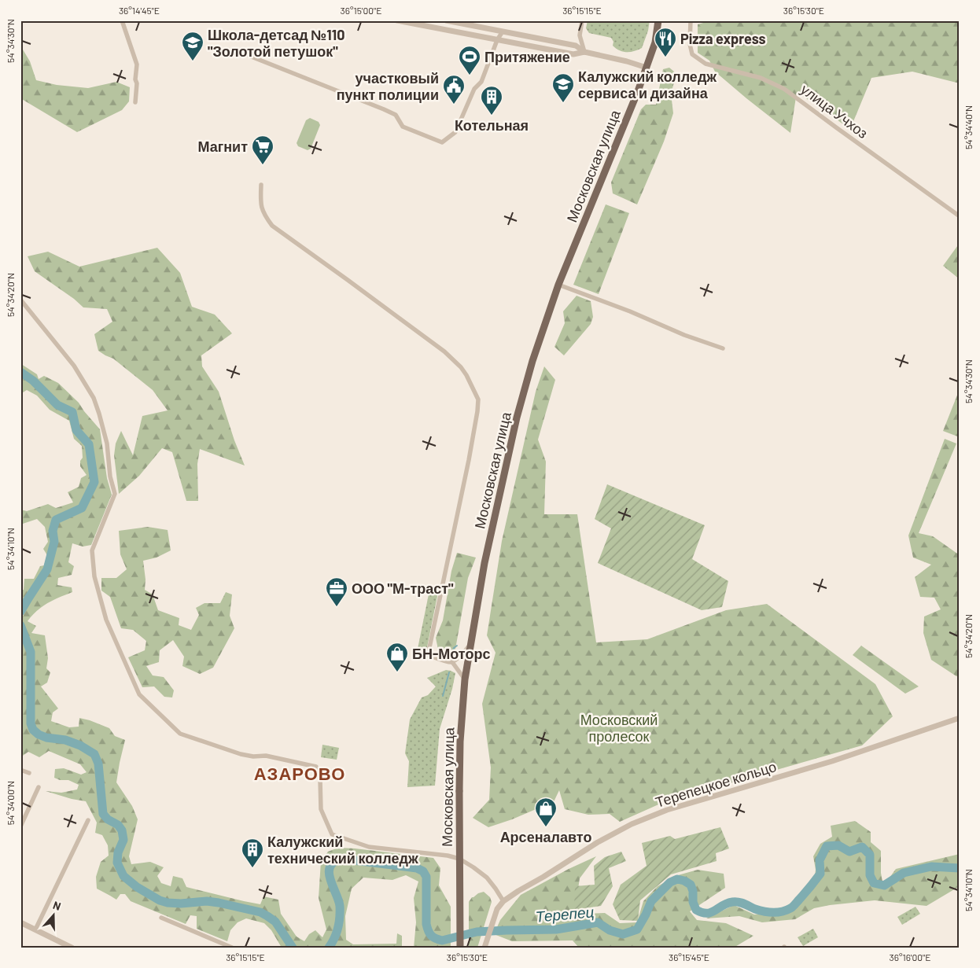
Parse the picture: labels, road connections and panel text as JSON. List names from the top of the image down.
{
  "streets": {
    "main road": ["Московская улица"],
    "street": ["улица Учхоз", "Терепецкое кольцо"]
  },
  "districts": ["АЗАРОВО"],
  "water": ["Терепец"],
  "parks": ["Московский пролесок"],
  "places": {
    "restaurant": ["Pizza express"],
    "school or university": ["Школа-детсад №110 \"Золотой петушок\"", "Калужский колледж сервиса и дизайна"],
    "sports": ["Притяжение"],
    "public building": ["участковый пункт полиции"],
    "building": ["Котельная", "Калужский технический колледж"],
    "supermarket": ["Магнит"],
    "office": ["ООО \"М-траст\""],
    "shop": ["БН-Моторс", "Арсеналавто"]
  },
  "north": "top",
  "coordinates": [
    "36°14'45\"E",
    "36°15'00\"E",
    "36°15'15\"E",
    "36°15'30\"E",
    "54°34'30\"N",
    "54°34'40\"N",
    "54°34'20\"N",
    "54°34'10\"N",
    "54°34'00\"N",
    "36°15'45\"E",
    "36°16'00\"E"
  ]
}
